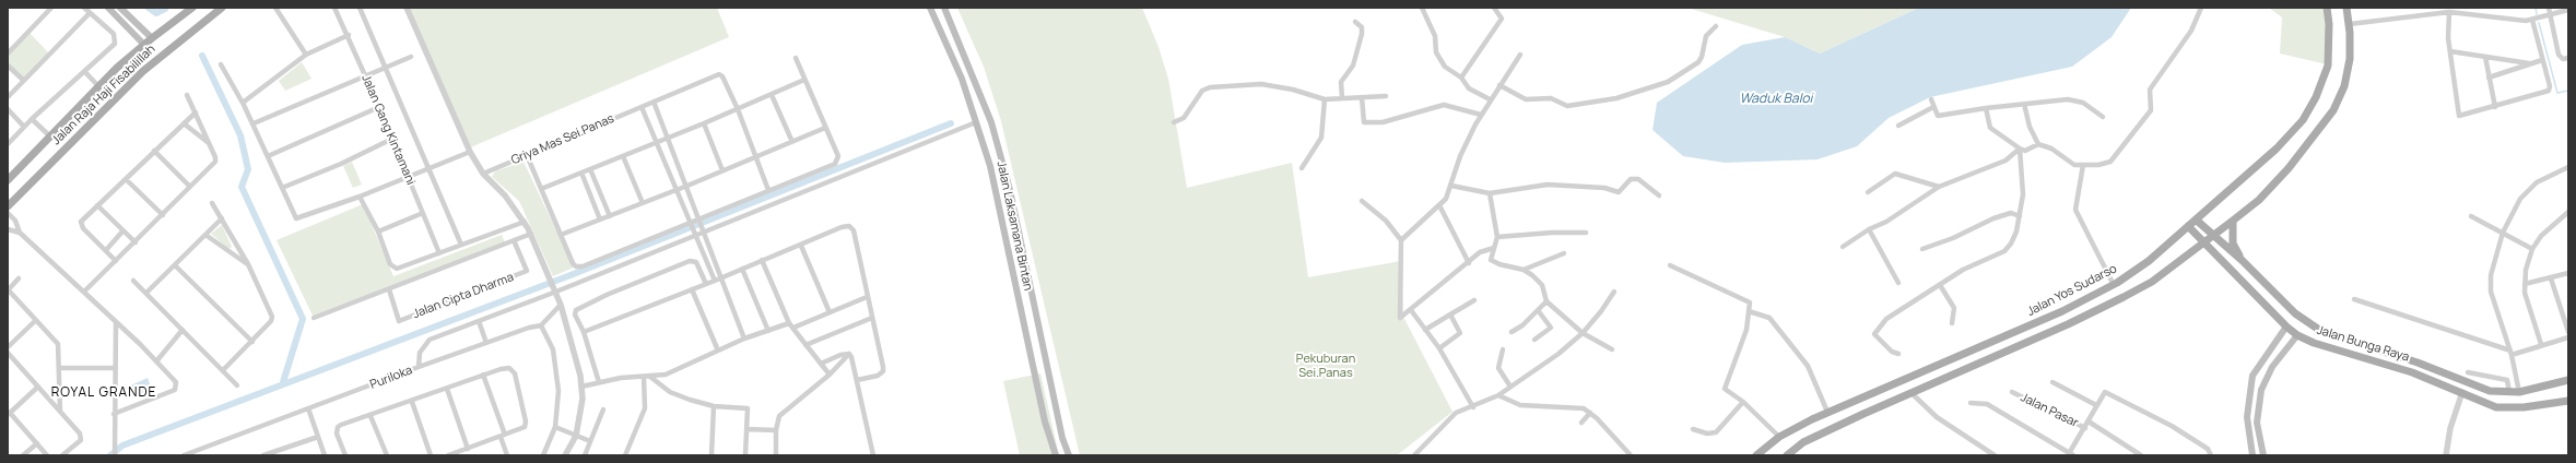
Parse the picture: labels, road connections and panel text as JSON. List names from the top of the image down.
{
  "streets": {
    "main road": [
      "Jalan Raja Haji Fisabilillah",
      "Jalan Laksamana Bintan",
      "Jalan Yos Sudarso",
      "Jalan Bunga Raya"
    ],
    "street": [
      "Jalan Gang Kintamani",
      "Griya Mas Sei.Panas",
      "Jalan Cipta Dharma",
      "Puriloka",
      "Jalan Pasar"
    ]
  },
  "crossings": [
    ["Jalan Yos Sudarso", "Jalan Bunga Raya"]
  ],
  "districts": ["ROYAL GRANDE"],
  "water": ["Waduk Baloi"],
  "parks": ["Pekuburan Sei.Panas"]
}
